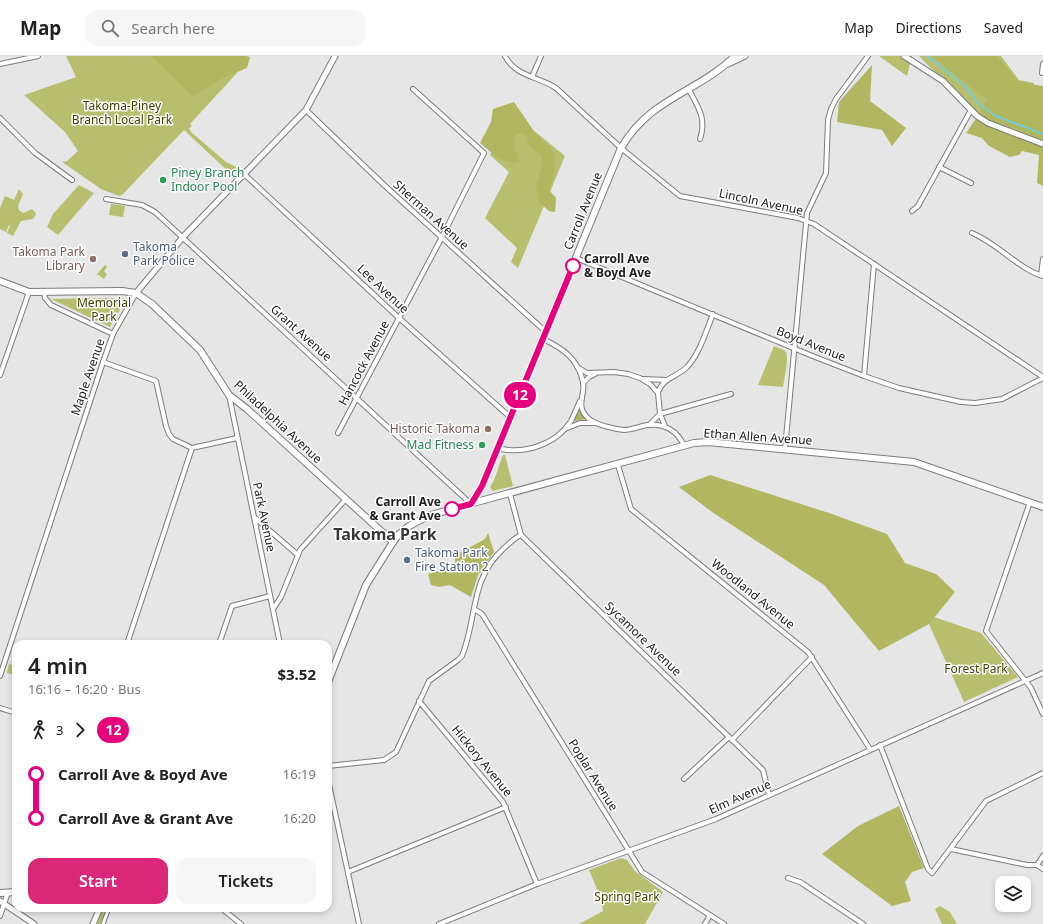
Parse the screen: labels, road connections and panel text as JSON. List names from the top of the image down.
{
  "streets": {
    "main road": ["Carroll Avenue", "Philadelphia Avenue", "Ethan Allen Avenue"],
    "street": [
      "Lincoln Avenue",
      "Sherman Avenue",
      "Lee Avenue",
      "Grant Avenue",
      "Boyd Avenue",
      "Hancock Avenue",
      "Maple Avenue",
      "Park Avenue",
      "Woodland Avenue",
      "Sycamore Avenue",
      "Hickory Avenue",
      "Poplar Avenue",
      "Elm Avenue"
    ]
  },
  "crossings": [
    ["Lincoln Avenue", "Carroll Avenue"],
    ["Lincoln Avenue", "Boyd Avenue"],
    ["Carroll Avenue", "Sherman Avenue"],
    ["Carroll Avenue", "Lee Avenue"],
    ["Carroll Avenue", "Grant Avenue"],
    ["Carroll Avenue", "Boyd Avenue"],
    ["Carroll Avenue", "Ethan Allen Avenue"],
    ["Sherman Avenue", "Hancock Avenue"],
    ["Sherman Avenue", "Maple Avenue"],
    ["Lee Avenue", "Hancock Avenue"],
    ["Lee Avenue", "Maple Avenue"],
    ["Grant Avenue", "Hancock Avenue"],
    ["Grant Avenue", "Maple Avenue"],
    ["Grant Avenue", "Ethan Allen Avenue"],
    ["Maple Avenue", "Philadelphia Avenue"],
    ["Philadelphia Avenue", "Park Avenue"],
    ["Ethan Allen Avenue", "Woodland Avenue"],
    ["Woodland Avenue", "Elm Avenue"],
    ["Sycamore Avenue", "Elm Avenue"],
    ["Hickory Avenue", "Elm Avenue"],
    ["Poplar Avenue", "Elm Avenue"]
  ],
  "districts": ["Takoma Park"],
  "parks": [
    "Takoma-Piney Branch Local Park",
    "Memorial Park",
    "Forest Park",
    "Spring Park"
  ],
  "places": [
    "Piney Branch Indoor Pool",
    "Takoma Park Police",
    "Takoma Park Library",
    "Carroll Ave & Boyd Ave",
    "Historic Takoma",
    "Mad Fitness",
    "Carroll Ave & Grant Ave",
    "Takoma Park Fire Station 2"
  ],
  "lines": ["bus line 12"],
  "page": {
    "header": "Map",
    "search": "Search here",
    "nav": ["Map", "Directions", "Saved"],
    "on_map": "12",
    "heading": ["4 min", "16:16 – 16:20 · Bus", "$3.52"],
    "legs": ["3", "12"],
    "list": [
      {
        "name": "Carroll Ave & Boyd Ave",
        "value": "16:19"
      },
      {
        "name": "Carroll Ave & Grant Ave",
        "value": "16:20"
      }
    ],
    "buttons": ["Start", "Tickets"]
  }
}
